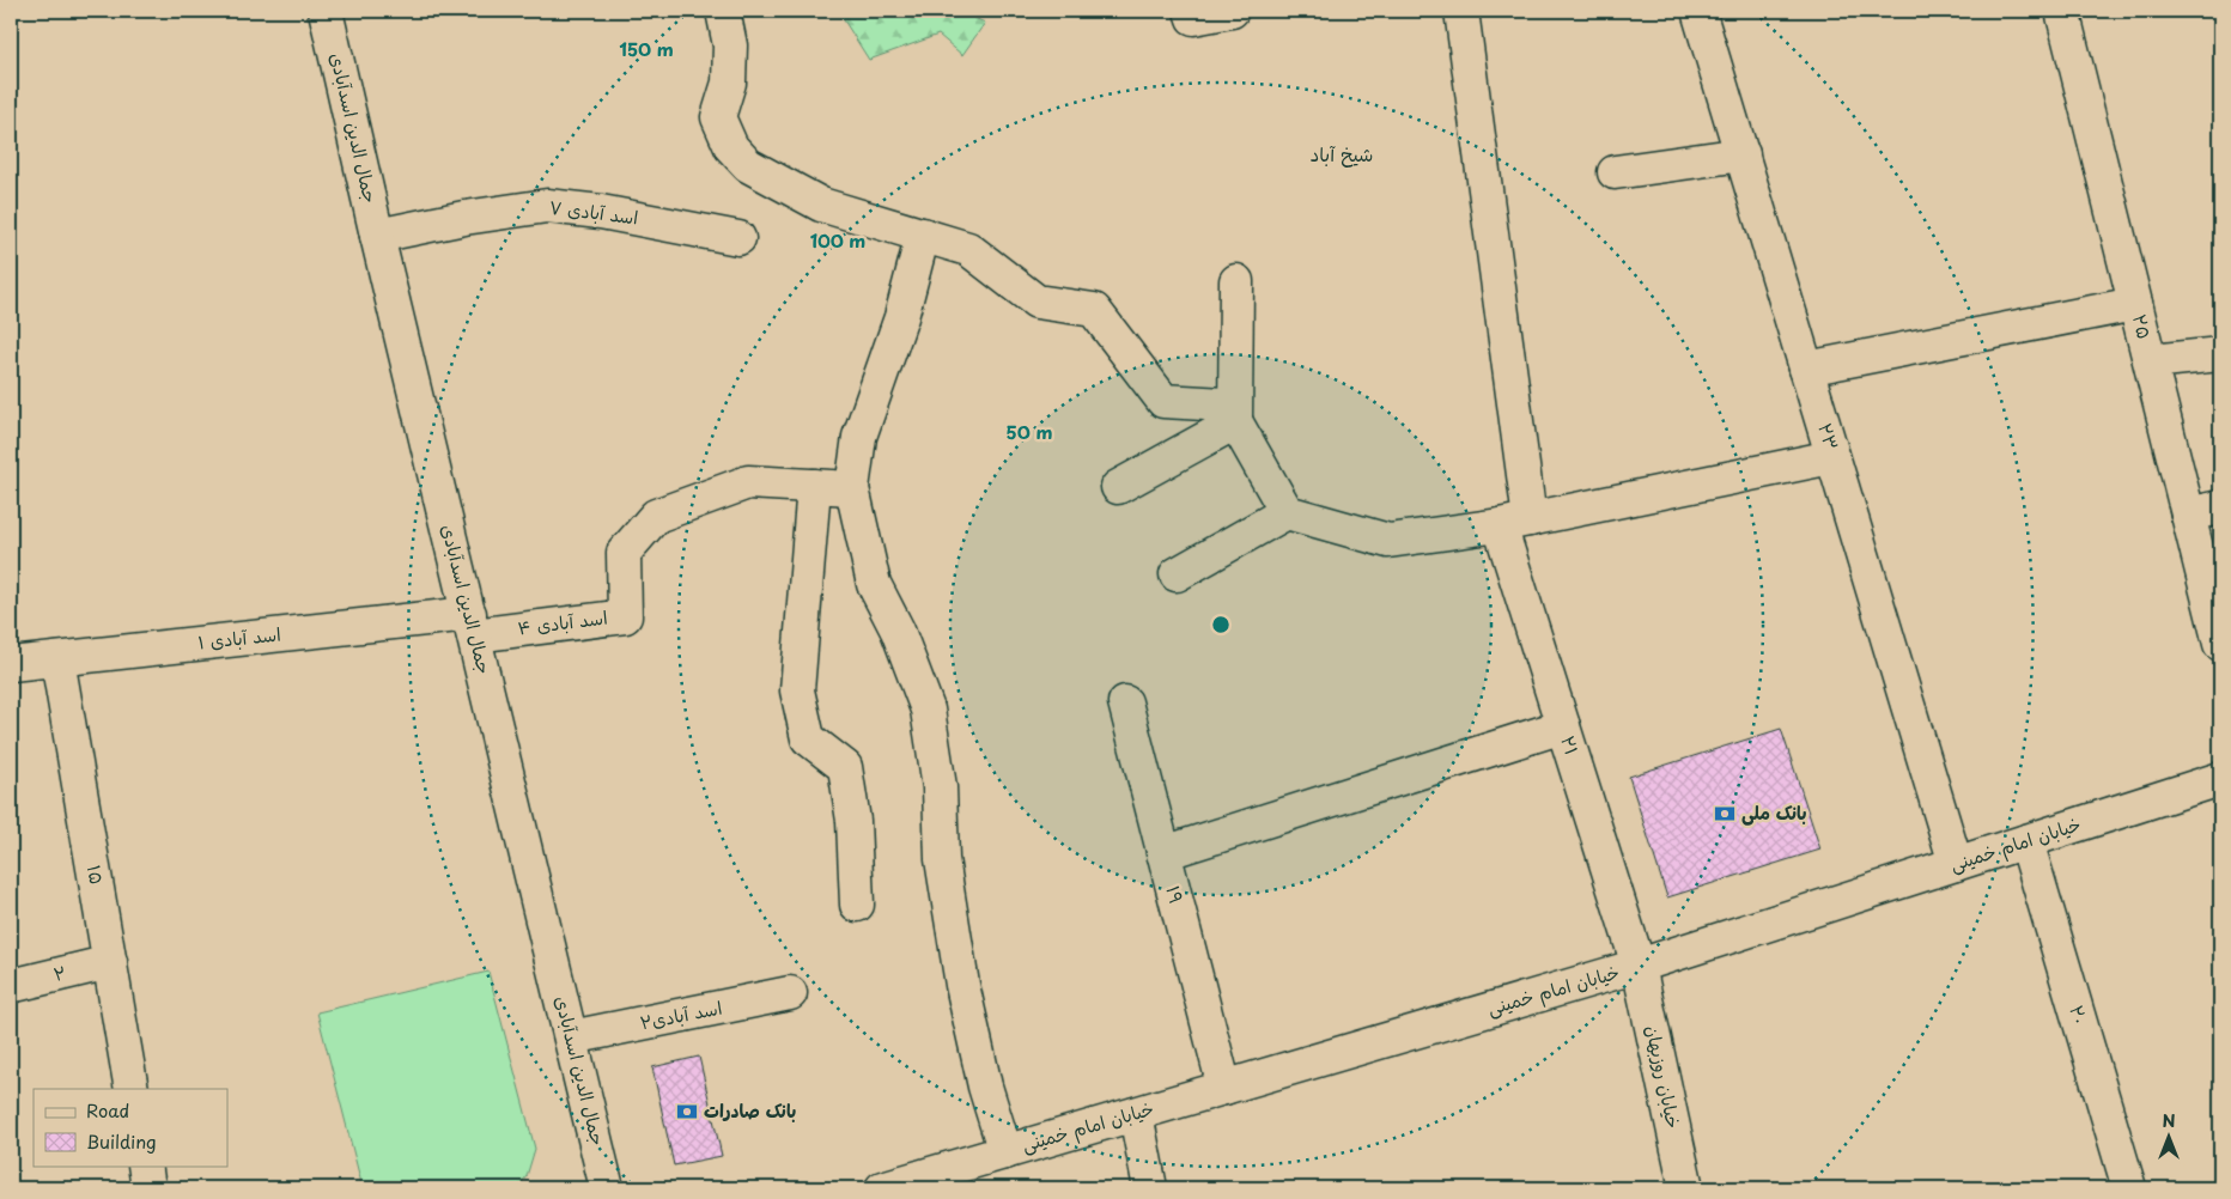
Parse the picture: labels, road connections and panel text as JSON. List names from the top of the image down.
{
  "streets": {
    "street": [
      "جمال الدین اسدآبادی",
      "اسد آبادی ۷",
      "۲۵",
      "۲۳",
      "اسد آبادی ۴",
      "اسد آبادی ۱",
      "۲۱",
      "خیابان امام خمینی",
      "۱۵",
      "۱۹",
      "۲",
      "۲۰",
      "اسد آبادی۲",
      "خیابان روزبهان"
    ]
  },
  "crossings": [
    ["جمال الدین اسدآبادی", "اسد آبادی ۷"],
    ["جمال الدین اسدآبادی", "اسد آبادی ۴"],
    ["جمال الدین اسدآبادی", "اسد آبادی ۱"],
    ["جمال الدین اسدآبادی", "اسد آبادی۲"],
    ["۲۳", "خیابان امام خمینی"],
    ["اسد آبادی ۴", "اسد آبادی ۱"],
    ["اسد آبادی ۱", "۱۵"],
    ["۲۱", "خیابان امام خمینی"],
    ["۲۱", "خیابان روزبهان"],
    ["خیابان امام خمینی", "۱۹"],
    ["خیابان امام خمینی", "۲۰"],
    ["خیابان امام خمینی", "خیابان روزبهان"],
    ["۱۵", "۲"]
  ],
  "districts": ["شیخ آباد"],
  "places": {
    "bank": ["بانک ملی", "بانک صادرات"]
  },
  "legend": ["Road", "Building"],
  "north": "top",
  "rings": ["150 m", "100 m", "50 m"]
}
